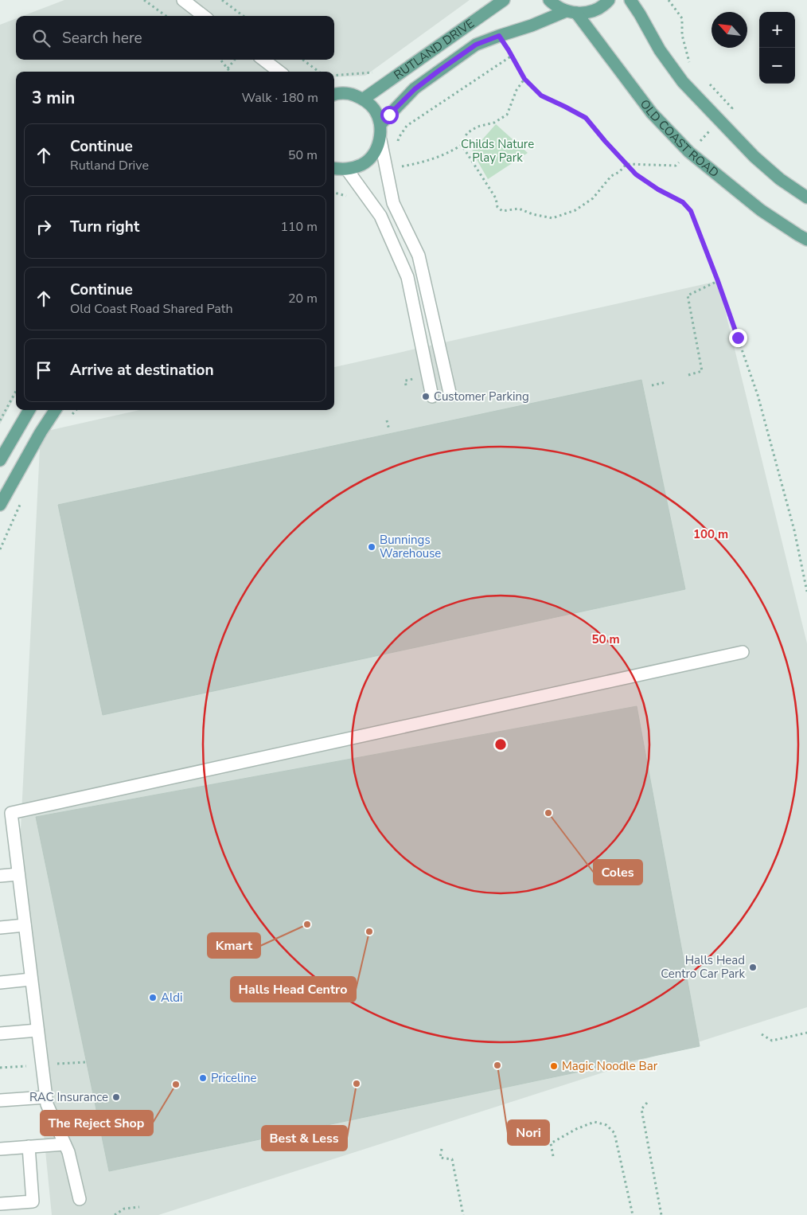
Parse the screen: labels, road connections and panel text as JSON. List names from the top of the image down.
{
  "streets": {
    "main road": ["RUTLAND DRIVE", "OLD COAST ROAD"]
  },
  "crossings": [
    ["RUTLAND DRIVE", "OLD COAST ROAD"]
  ],
  "parks": ["Childs Nature Play Park"],
  "places": [
    "Customer Parking",
    "Bunnings Warehouse",
    "Coles",
    "Kmart",
    "Halls Head Centro",
    "Halls Head Centro Car Park",
    "Aldi",
    "Nori",
    "Magic Noodle Bar",
    "Priceline",
    "Best & Less",
    "The Reject Shop",
    "RAC Insurance"
  ],
  "north": "top left",
  "page": {
    "map_buttons": ["+", "−"],
    "search": "Search here",
    "heading": ["3 min", "Walk · 180 m"],
    "list": [
      ["Continue", "Rutland Drive", "50 m"],
      ["Turn right", "110 m"],
      ["Continue", "Old Coast Road Shared Path", "20 m"],
      "Arrive at destination"
    ]
  },
  "rings": ["100 m", "50 m"]
}
